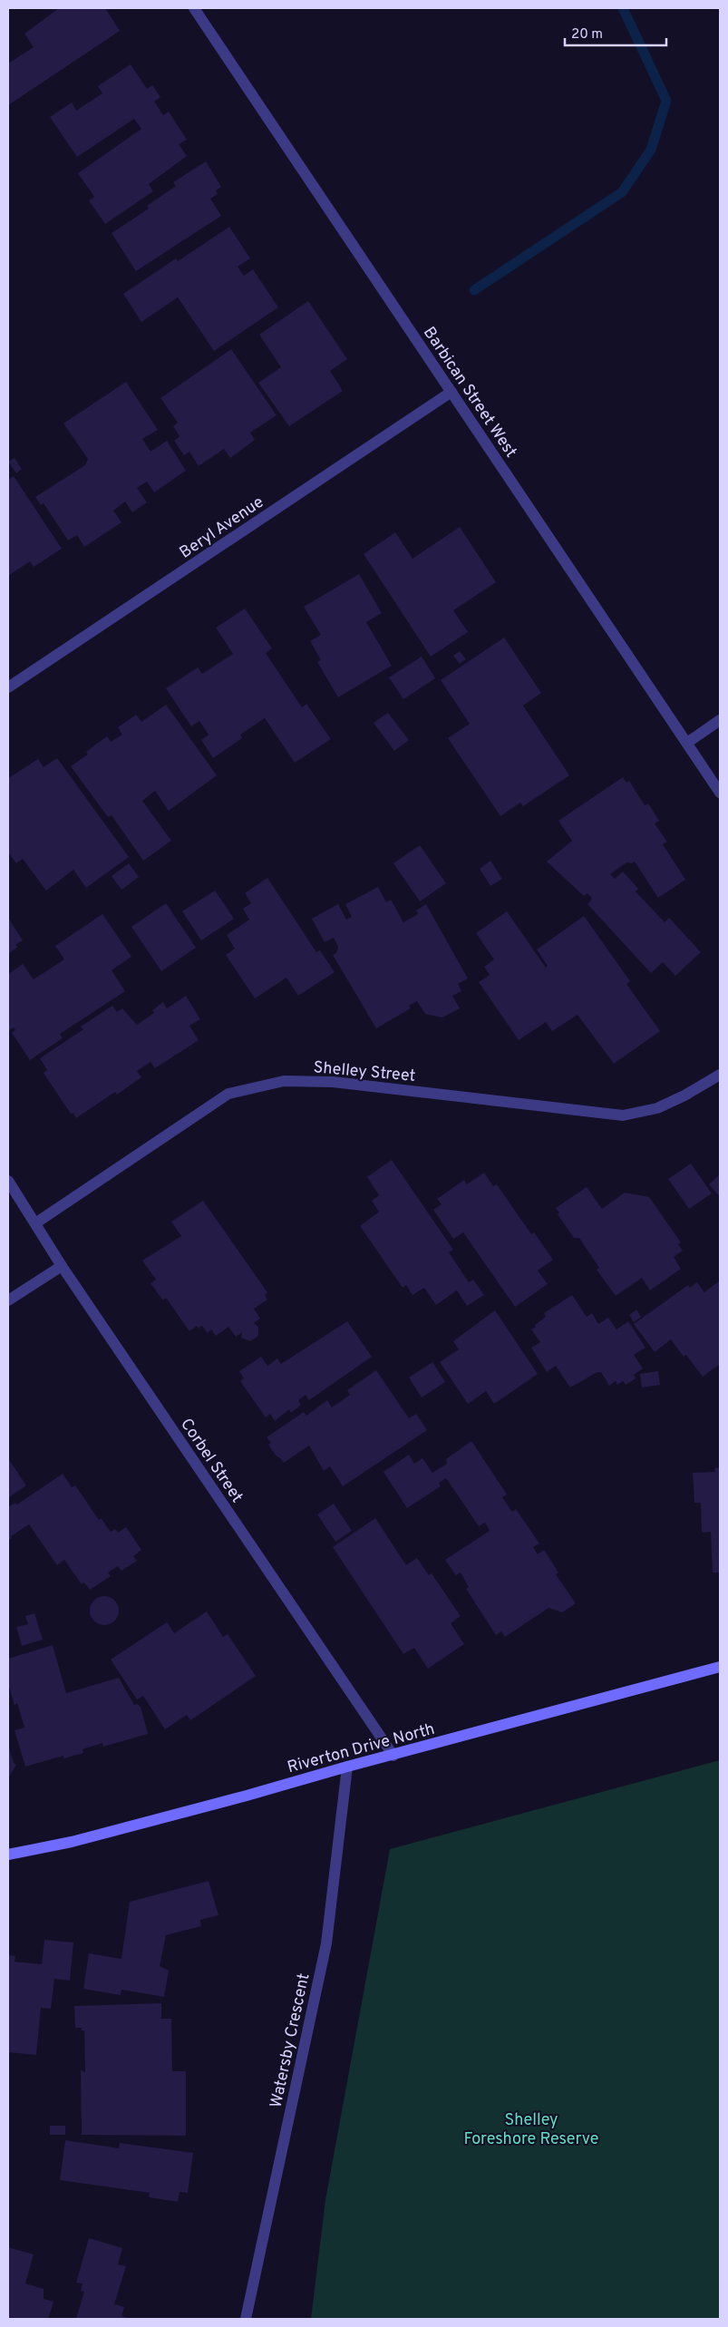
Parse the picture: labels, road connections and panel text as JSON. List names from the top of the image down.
{
  "streets": {
    "street": [
      "Barbican Street West",
      "Beryl Avenue",
      "Shelley Street",
      "Corbel Street",
      "Riverton Drive North",
      "Watersby Crescent"
    ]
  },
  "crossings": [
    ["Barbican Street West", "Beryl Avenue"],
    ["Shelley Street", "Corbel Street"],
    ["Corbel Street", "Riverton Drive North"],
    ["Riverton Drive North", "Watersby Crescent"]
  ],
  "parks": ["Shelley Foreshore Reserve"],
  "scale_bar": "20 m"
}
